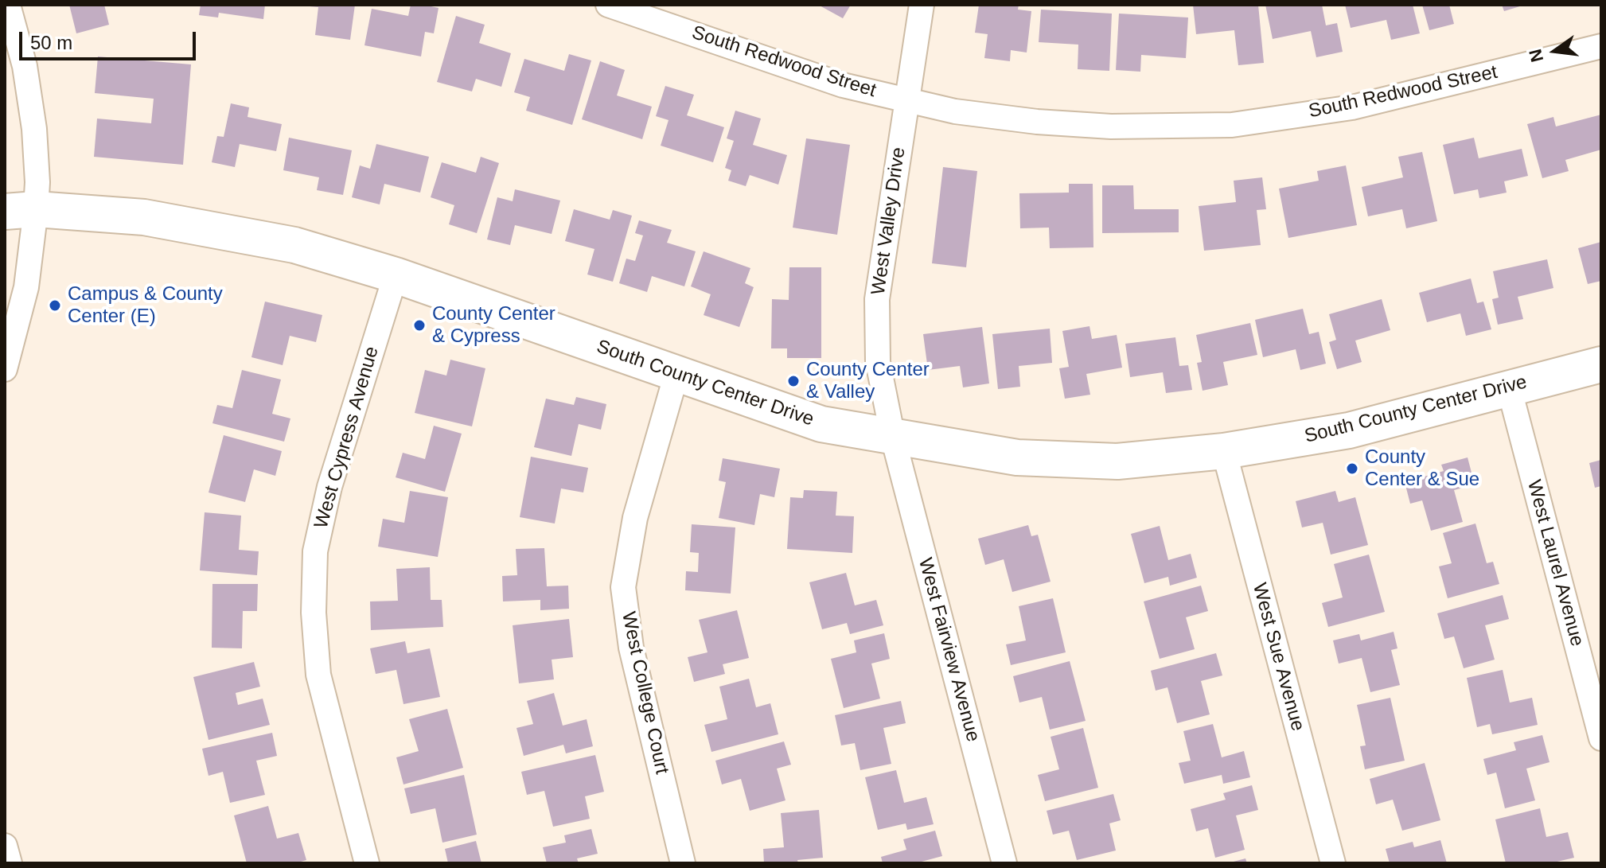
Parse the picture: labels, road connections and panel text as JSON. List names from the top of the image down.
{
  "streets": {
    "street": [
      "South Redwood Street",
      "West Valley Drive",
      "South County Center Drive",
      "West Cypress Avenue",
      "West Laurel Avenue",
      "West Fairview Avenue",
      "West Sue Avenue",
      "West College Court"
    ]
  },
  "crossings": [
    ["South Redwood Street", "West Valley Drive"],
    ["West Valley Drive", "South County Center Drive"],
    ["West Valley Drive", "West Fairview Avenue"],
    ["South County Center Drive", "West Cypress Avenue"],
    ["South County Center Drive", "West Laurel Avenue"],
    ["South County Center Drive", "West Fairview Avenue"],
    ["South County Center Drive", "West Sue Avenue"],
    ["South County Center Drive", "West College Court"]
  ],
  "places": [
    "Campus & County Center (E)",
    "County Center & Cypress",
    "County Center & Valley",
    "County Center & Sue"
  ],
  "scale_bar": "50 m",
  "north": "left"
}
